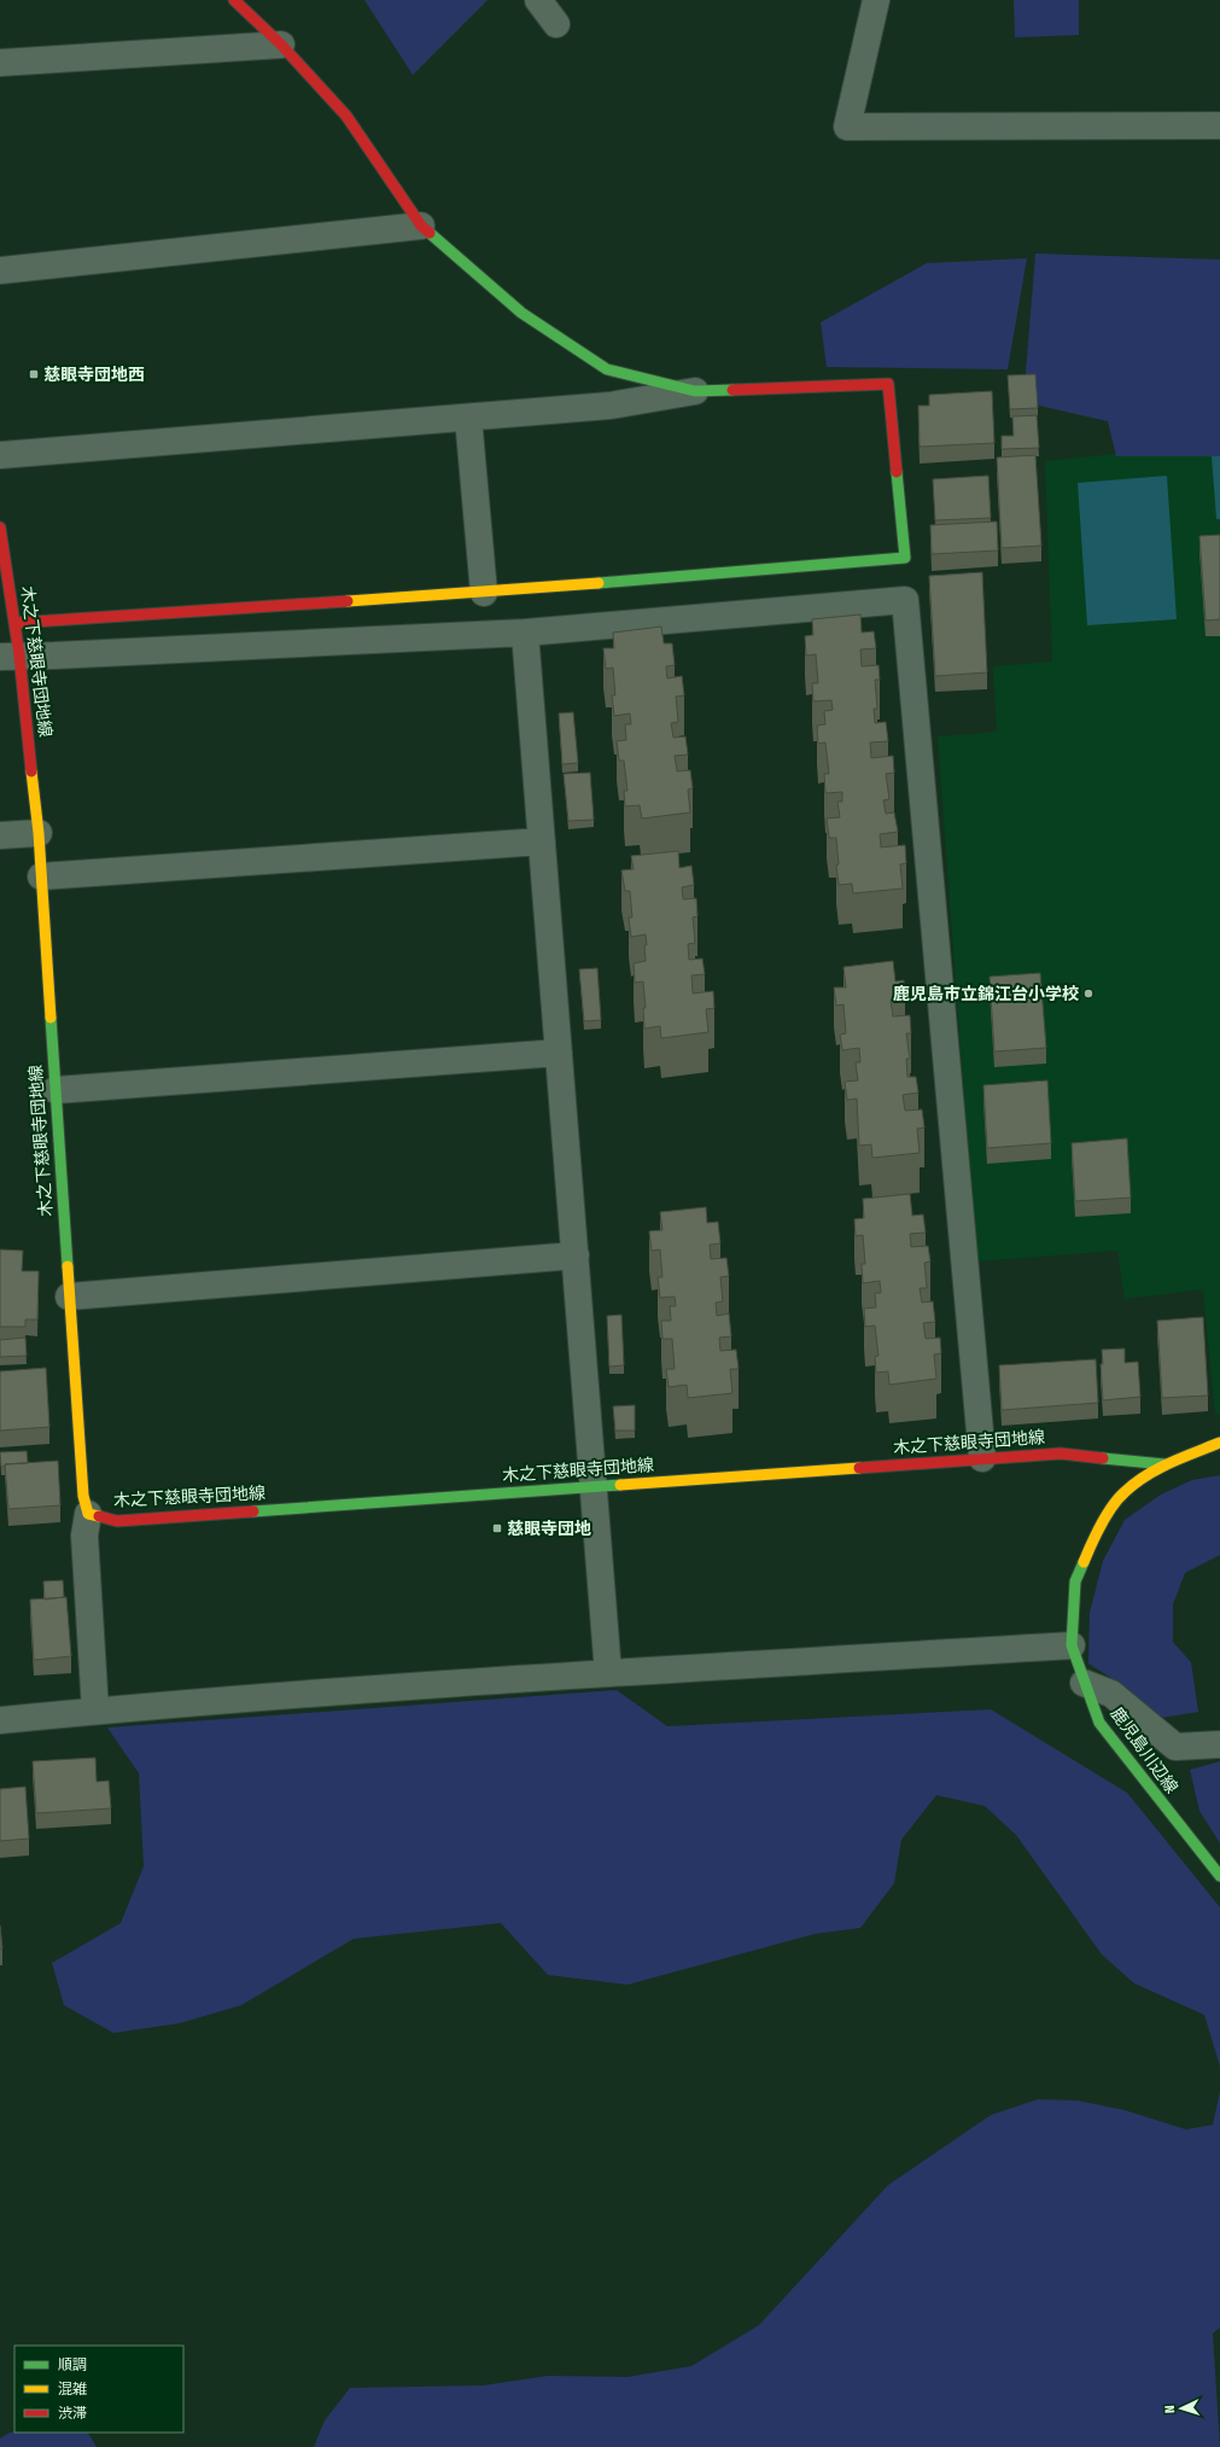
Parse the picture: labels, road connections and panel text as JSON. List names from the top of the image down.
{
  "streets": {
    "street": ["木之下慈眼寺団地線", "鹿児島川辺線"]
  },
  "crossings": [
    ["木之下慈眼寺団地線", "鹿児島川辺線"]
  ],
  "places": {
    "transit": ["慈眼寺団地西", "慈眼寺団地"],
    "other": ["鹿児島市立錦江台小学校"]
  },
  "legend": ["順調", "混雑", "渋滞"],
  "north": "left"
}
